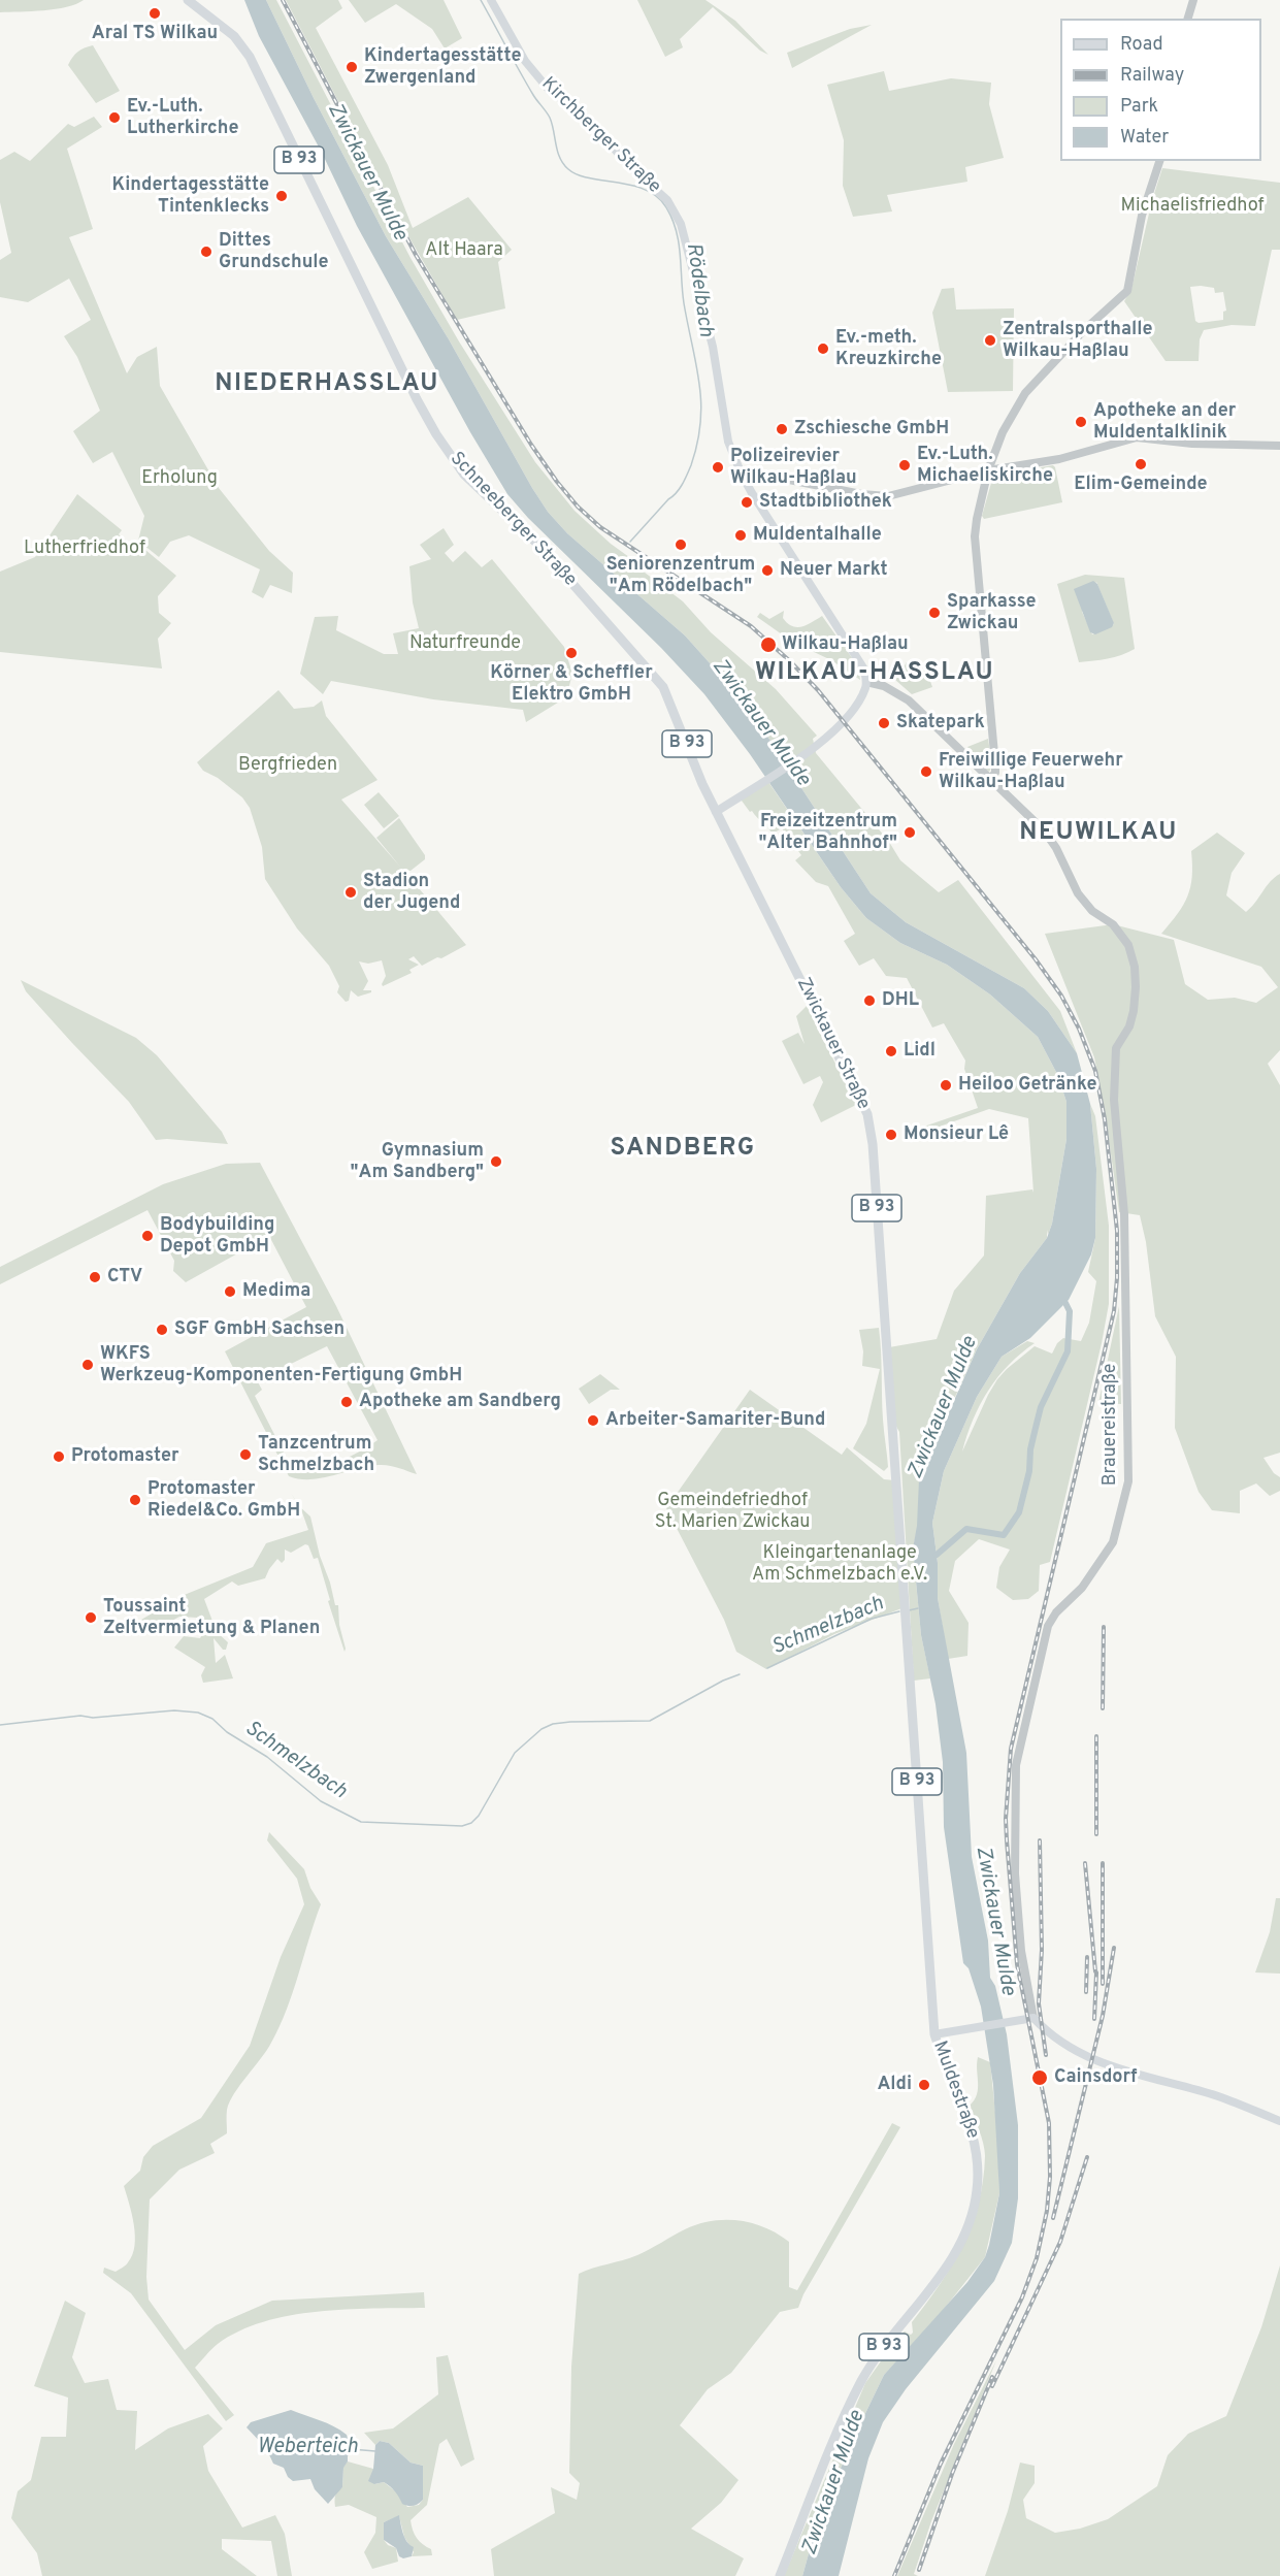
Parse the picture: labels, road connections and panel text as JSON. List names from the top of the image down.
{
  "streets": {
    "main road": [
      "Kirchberger Straße",
      "B 93",
      "Schneeberger Straße",
      "Zwickauer Straße",
      "Muldestraße"
    ],
    "street": ["Brauereistraße"]
  },
  "crossings": [
    ["Schneeberger Straße", "Zwickauer Straße"],
    ["Zwickauer Straße", "Muldestraße"]
  ],
  "districts": [
    "NIEDERHASSLAU",
    "WILKAU-HASSLAU",
    "NEUWILKAU",
    "SANDBERG"
  ],
  "water": [
    "Zwickauer Mulde",
    "Rödelbach",
    "Schmelzbach",
    "Weberteich"
  ],
  "parks": [
    "Michaelisfriedhof",
    "Alt Haara",
    "Erholung",
    "Lutherfriedhof",
    "Naturfreunde",
    "Bergfrieden",
    "Gemeindefriedhof St. Marien Zwickau",
    "Kleingartenanlage Am Schmelzbach e.V."
  ],
  "places": [
    "Aral TS Wilkau",
    "Kindertagesstätte Zwergenland",
    "Ev.-Luth. Lutherkirche",
    "Kindertagesstätte Tintenklecks",
    "Dittes Grundschule",
    "Zentralsporthalle Wilkau-Haßlau",
    "Ev.-meth. Kreuzkirche",
    "Apotheke an der Muldentalklinik",
    "Zschiesche GmbH",
    "Elim-Gemeinde",
    "Ev.-Luth. Michaeliskirche",
    "Polizeirevier Wilkau-Haßlau",
    "Stadtbibliothek",
    "Muldentalhalle",
    "Seniorenzentrum \"Am Rödelbach\"",
    "Neuer Markt",
    "Sparkasse Zwickau",
    "Wilkau-Haßlau",
    "Körner & Scheffler Elektro GmbH",
    "Skatepark",
    "Freiwillige Feuerwehr Wilkau-Haßlau",
    "Freizeitzentrum \"Alter Bahnhof\"",
    "Stadion der Jugend",
    "DHL",
    "Lidl",
    "Heiloo Getränke",
    "Monsieur Lê",
    "Gymnasium \"Am Sandberg\"",
    "Bodybuilding Depot GmbH",
    "CTV",
    "Medima",
    "SGF GmbH Sachsen",
    "WKFS Werkzeug-Komponenten-Fertigung GmbH",
    "Apotheke am Sandberg",
    "Arbeiter-Samariter-Bund",
    "Tanzcentrum Schmelzbach",
    "Protomaster",
    "Protomaster Riedel&Co. GmbH",
    "Toussaint Zeltvermietung & Planen",
    "Cainsdorf",
    "Aldi"
  ],
  "legend": [
    "Road",
    "Railway",
    "Park",
    "Water"
  ]
}
